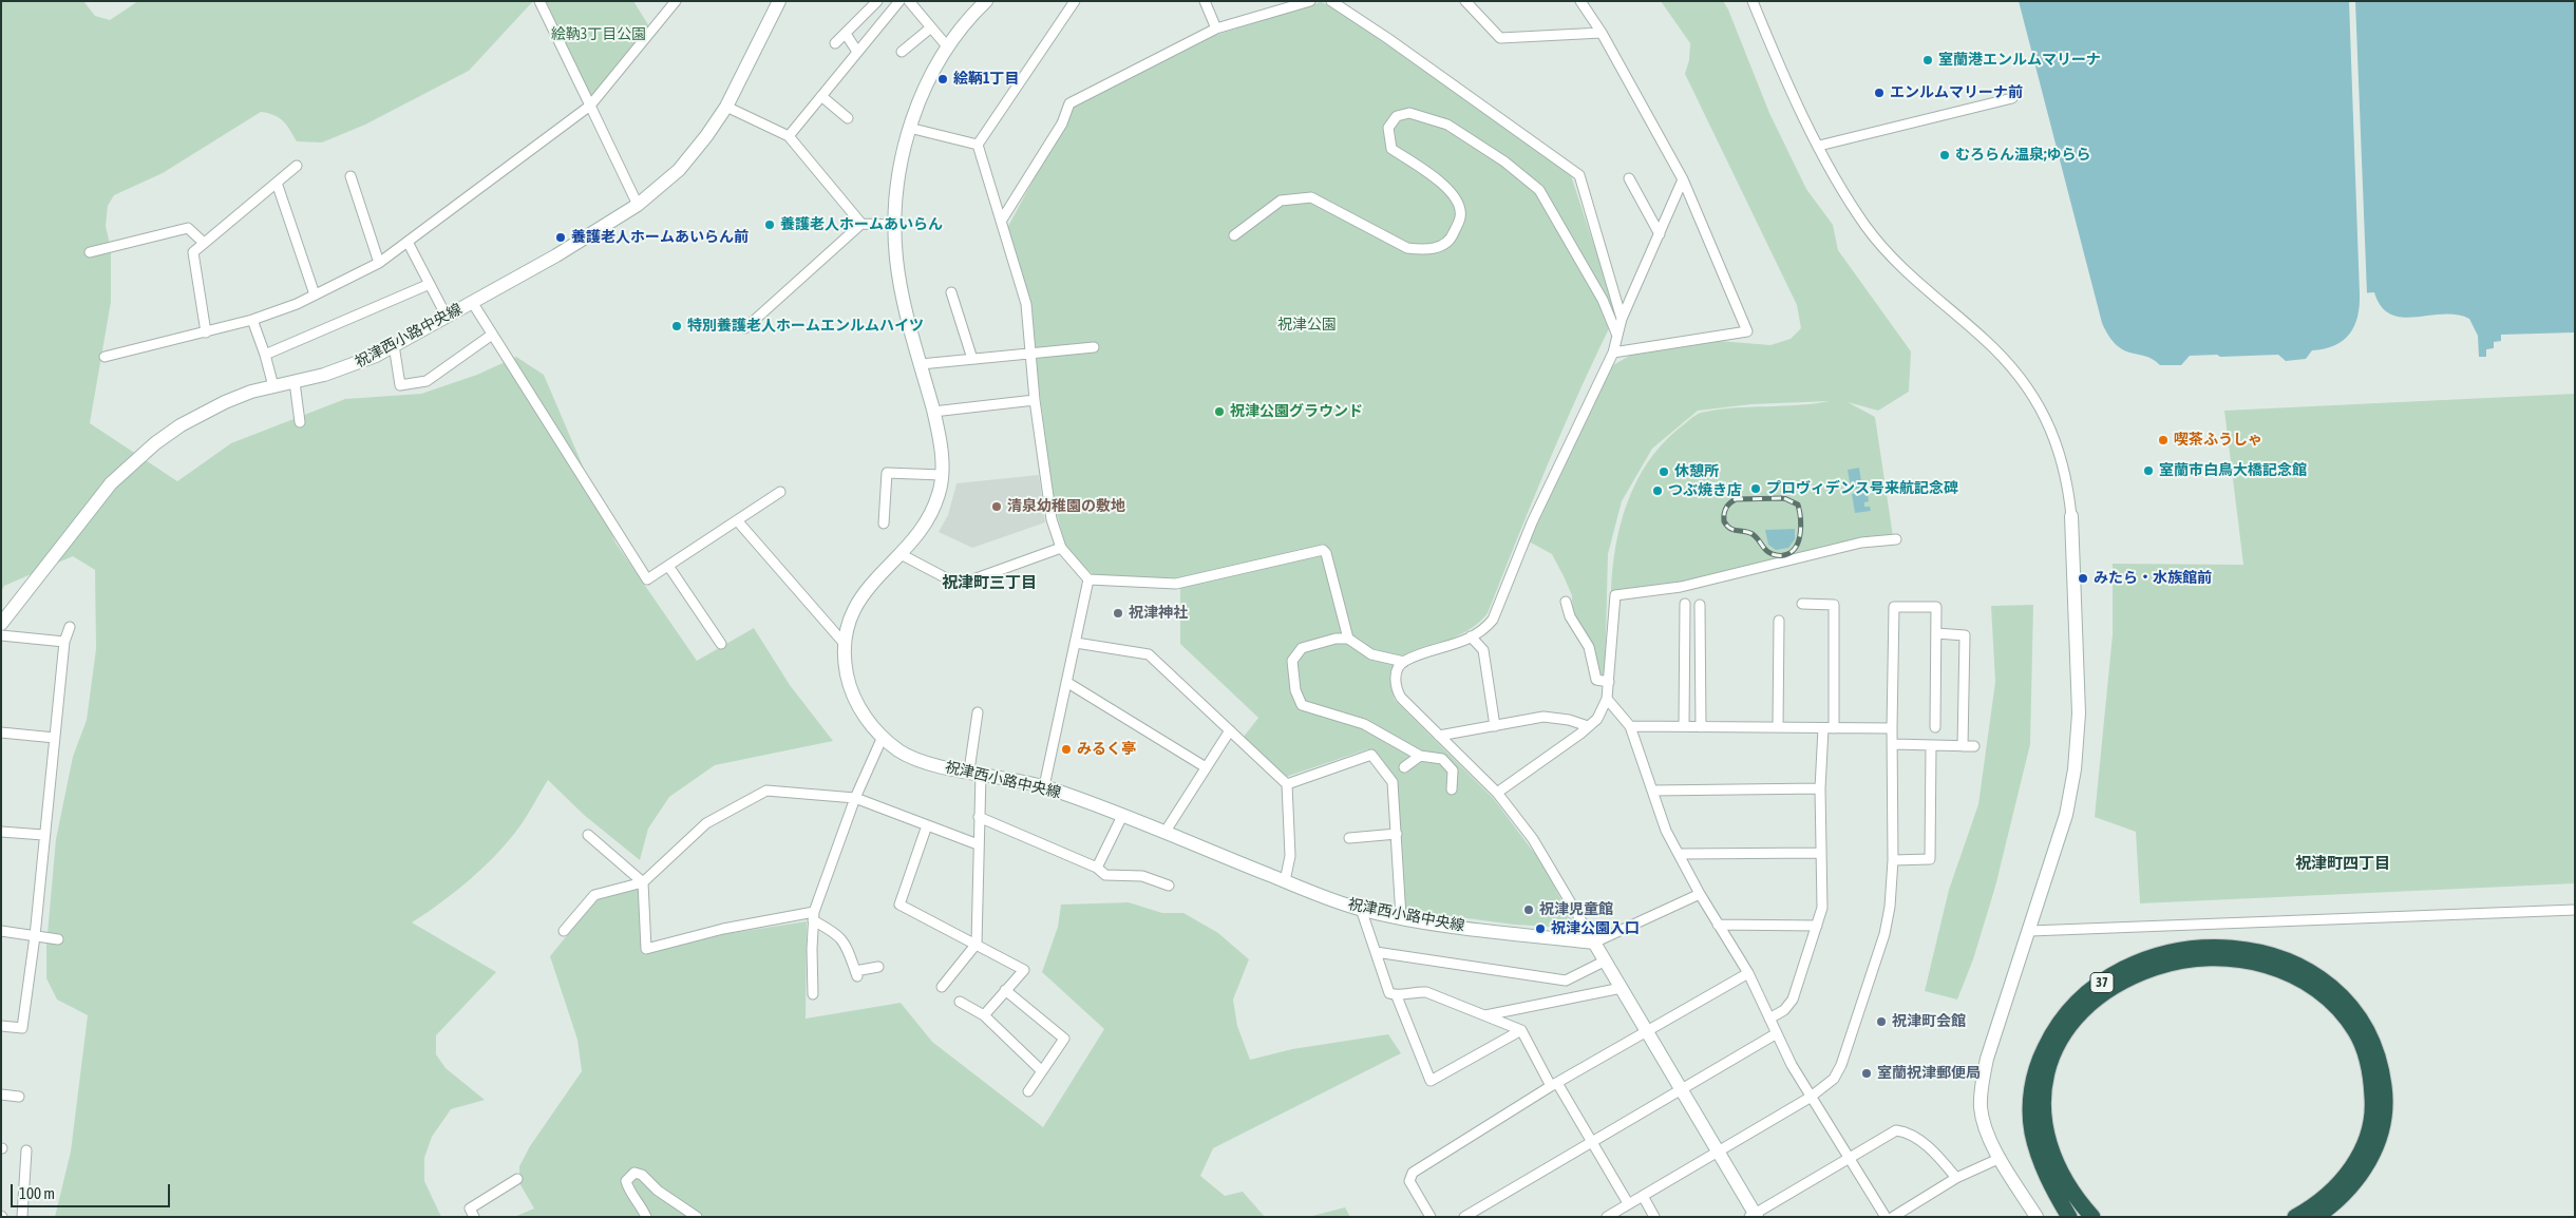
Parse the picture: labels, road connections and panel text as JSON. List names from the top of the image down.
{
  "streets": {
    "highway": ["37"],
    "main road": ["祝津西小路中央線"]
  },
  "districts": ["祝津町三丁目", "祝津町四丁目"],
  "parks": ["絵靹3丁目公園", "祝津公園"],
  "places": [
    "室蘭港エンルムマリーナ",
    "絵鞆1丁目",
    "エンルムマリーナ前",
    "むろらん温泉;ゆらら",
    "養護老人ホームあいらん",
    "養護老人ホームあいらん前",
    "特別養護老人ホームエンルムハイツ",
    "祝津公園グラウンド",
    "喫茶ふうしゃ",
    "室蘭市白鳥大橋記念館",
    "休憩所",
    "プロヴィデンス号来航記念碑",
    "つぶ焼き店",
    "清泉幼稚園の敷地",
    "みたら・水族館前",
    "祝津神社",
    "みるく亭",
    "祝津児童館",
    "祝津公園入口",
    "祝津町会館",
    "室蘭祝津郵便局"
  ],
  "scale_bar": "100 m"
}
